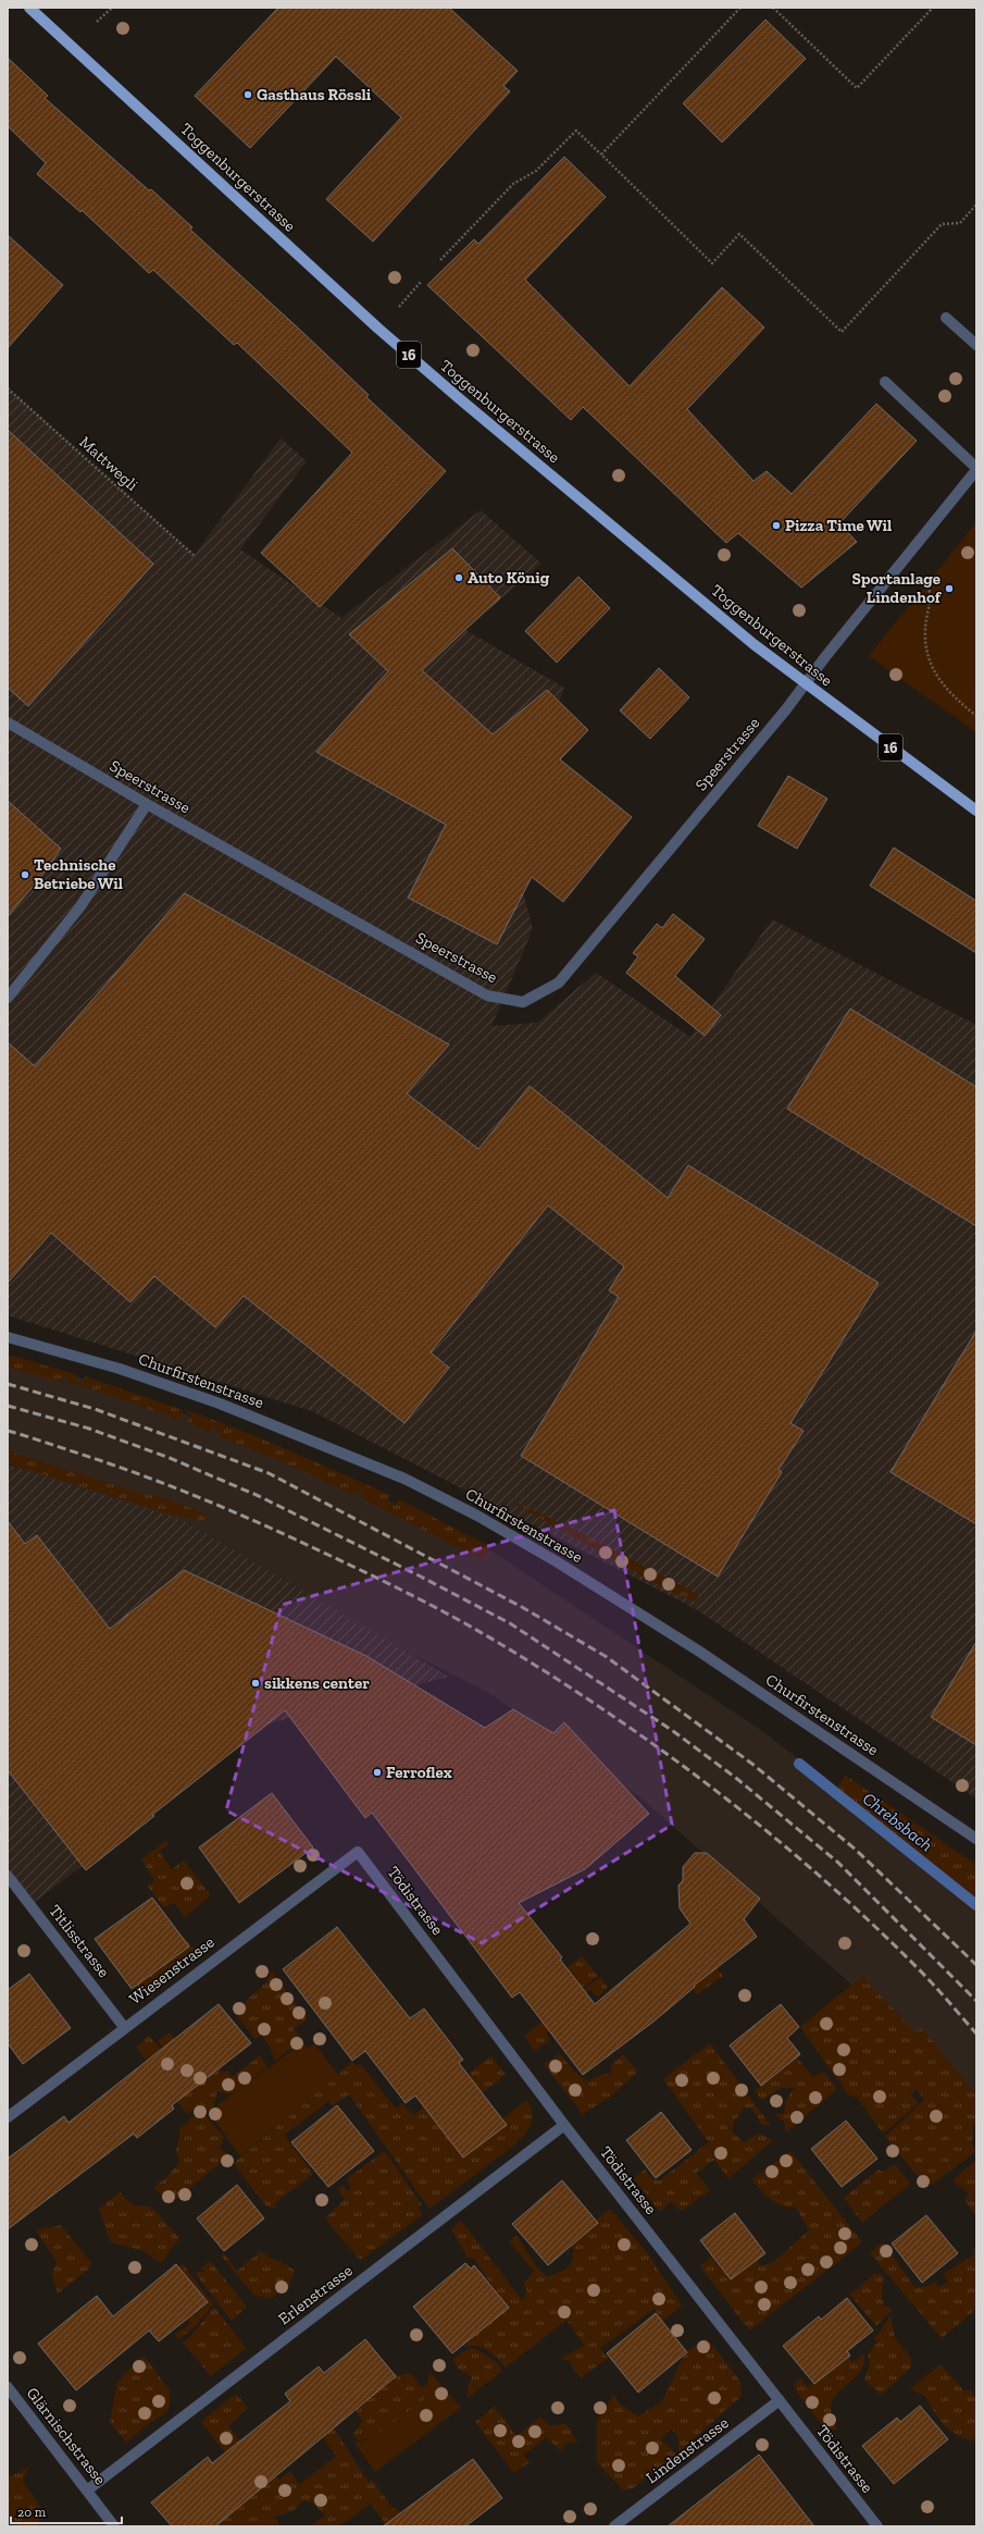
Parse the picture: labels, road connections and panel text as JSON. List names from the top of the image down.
{
  "streets": {
    "main road": ["Toggenburgerstrasse", "16"],
    "street": [
      "Speerstrasse",
      "Churfirstenstrasse",
      "Tödistrasse",
      "Titlisstrasse",
      "Wiesenstrasse",
      "Erlenstrasse",
      "Glärnischstrasse",
      "Lindenstrasse"
    ],
    "path": ["Mattwegli"]
  },
  "crossings": [
    ["Toggenburgerstrasse", "Speerstrasse"],
    ["Tödistrasse", "Wiesenstrasse"],
    ["Tödistrasse", "Erlenstrasse"],
    ["Tödistrasse", "Lindenstrasse"],
    ["Titlisstrasse", "Wiesenstrasse"],
    ["Erlenstrasse", "Glärnischstrasse"]
  ],
  "water": ["Chrebsbach"],
  "places": [
    "Gasthaus Rössli",
    "Pizza Time Wil",
    "Auto König",
    "Sportanlage Lindenhof",
    "Technische Betriebe Wil",
    "sikkens center",
    "Ferroflex"
  ],
  "scale_bar": "20 m"
}
